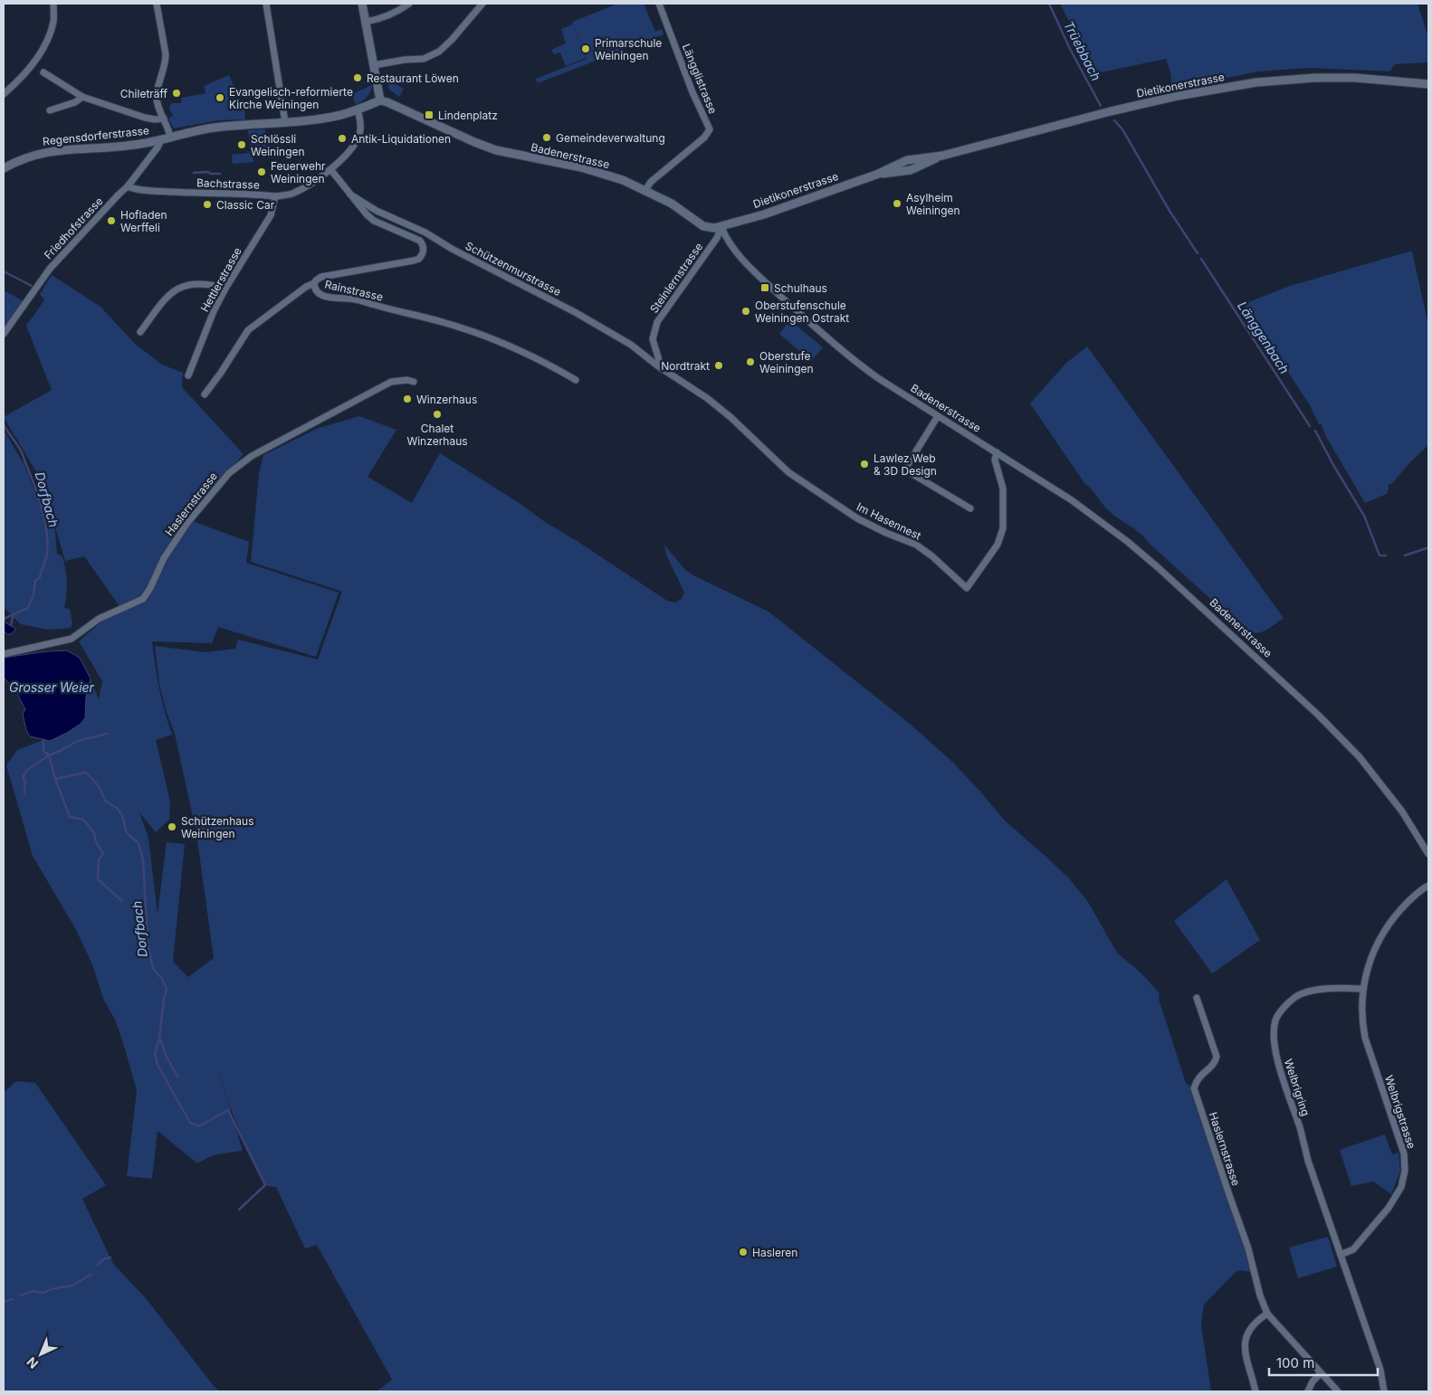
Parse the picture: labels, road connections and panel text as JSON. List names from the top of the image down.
{
  "streets": {
    "street": [
      "Längglistrasse",
      "Dietikonerstrasse",
      "Regensdorferstrasse",
      "Badenerstrasse",
      "Bachstrasse",
      "Friedhofstrasse",
      "Schützenmurstrasse",
      "Steinlernstrasse",
      "Hettlerstrasse",
      "Rainstrasse",
      "Haslernstrasse",
      "Im Hasennest",
      "Welbrigring",
      "Welbrigstrasse"
    ]
  },
  "crossings": [
    ["Längglistrasse", "Badenerstrasse"],
    ["Dietikonerstrasse", "Badenerstrasse"],
    ["Dietikonerstrasse", "Steinlernstrasse"],
    ["Regensdorferstrasse", "Badenerstrasse"],
    ["Regensdorferstrasse", "Bachstrasse"],
    ["Regensdorferstrasse", "Friedhofstrasse"],
    ["Badenerstrasse", "Steinlernstrasse"],
    ["Badenerstrasse", "Im Hasennest"],
    ["Bachstrasse", "Friedhofstrasse"],
    ["Bachstrasse", "Hettlerstrasse"],
    ["Bachstrasse", "Rainstrasse"],
    ["Schützenmurstrasse", "Steinlernstrasse"],
    ["Schützenmurstrasse", "Rainstrasse"],
    ["Schützenmurstrasse", "Im Hasennest"],
    ["Steinlernstrasse", "Im Hasennest"],
    ["Welbrigring", "Welbrigstrasse"]
  ],
  "water": [
    "Trüebbach",
    "Länggenbach",
    "Dorfbach",
    "Grosser Weier"
  ],
  "places": {
    "other": [
      "Primarschule Weiningen",
      "Restaurant Löwen",
      "Chileträff",
      "Evangelisch-reformierte Kirche Weiningen",
      "Gemeindeverwaltung",
      "Antik-Liquidationen",
      "Schlössli Weiningen",
      "Feuerwehr Weiningen",
      "Asylheim Weiningen",
      "Classic Car",
      "Hofladen Werffeli",
      "Oberstufenschule Weiningen Ostrakt",
      "Oberstufe Weiningen",
      "Nordtrakt",
      "Winzerhaus",
      "Chalet Winzerhaus",
      "Lawlez Web & 3D Design",
      "Schützenhaus Weiningen",
      "Hasleren"
    ],
    "transit": ["Lindenplatz", "Schulhaus"]
  },
  "scale_bar": "100 m",
  "north": "bottom left"
}
